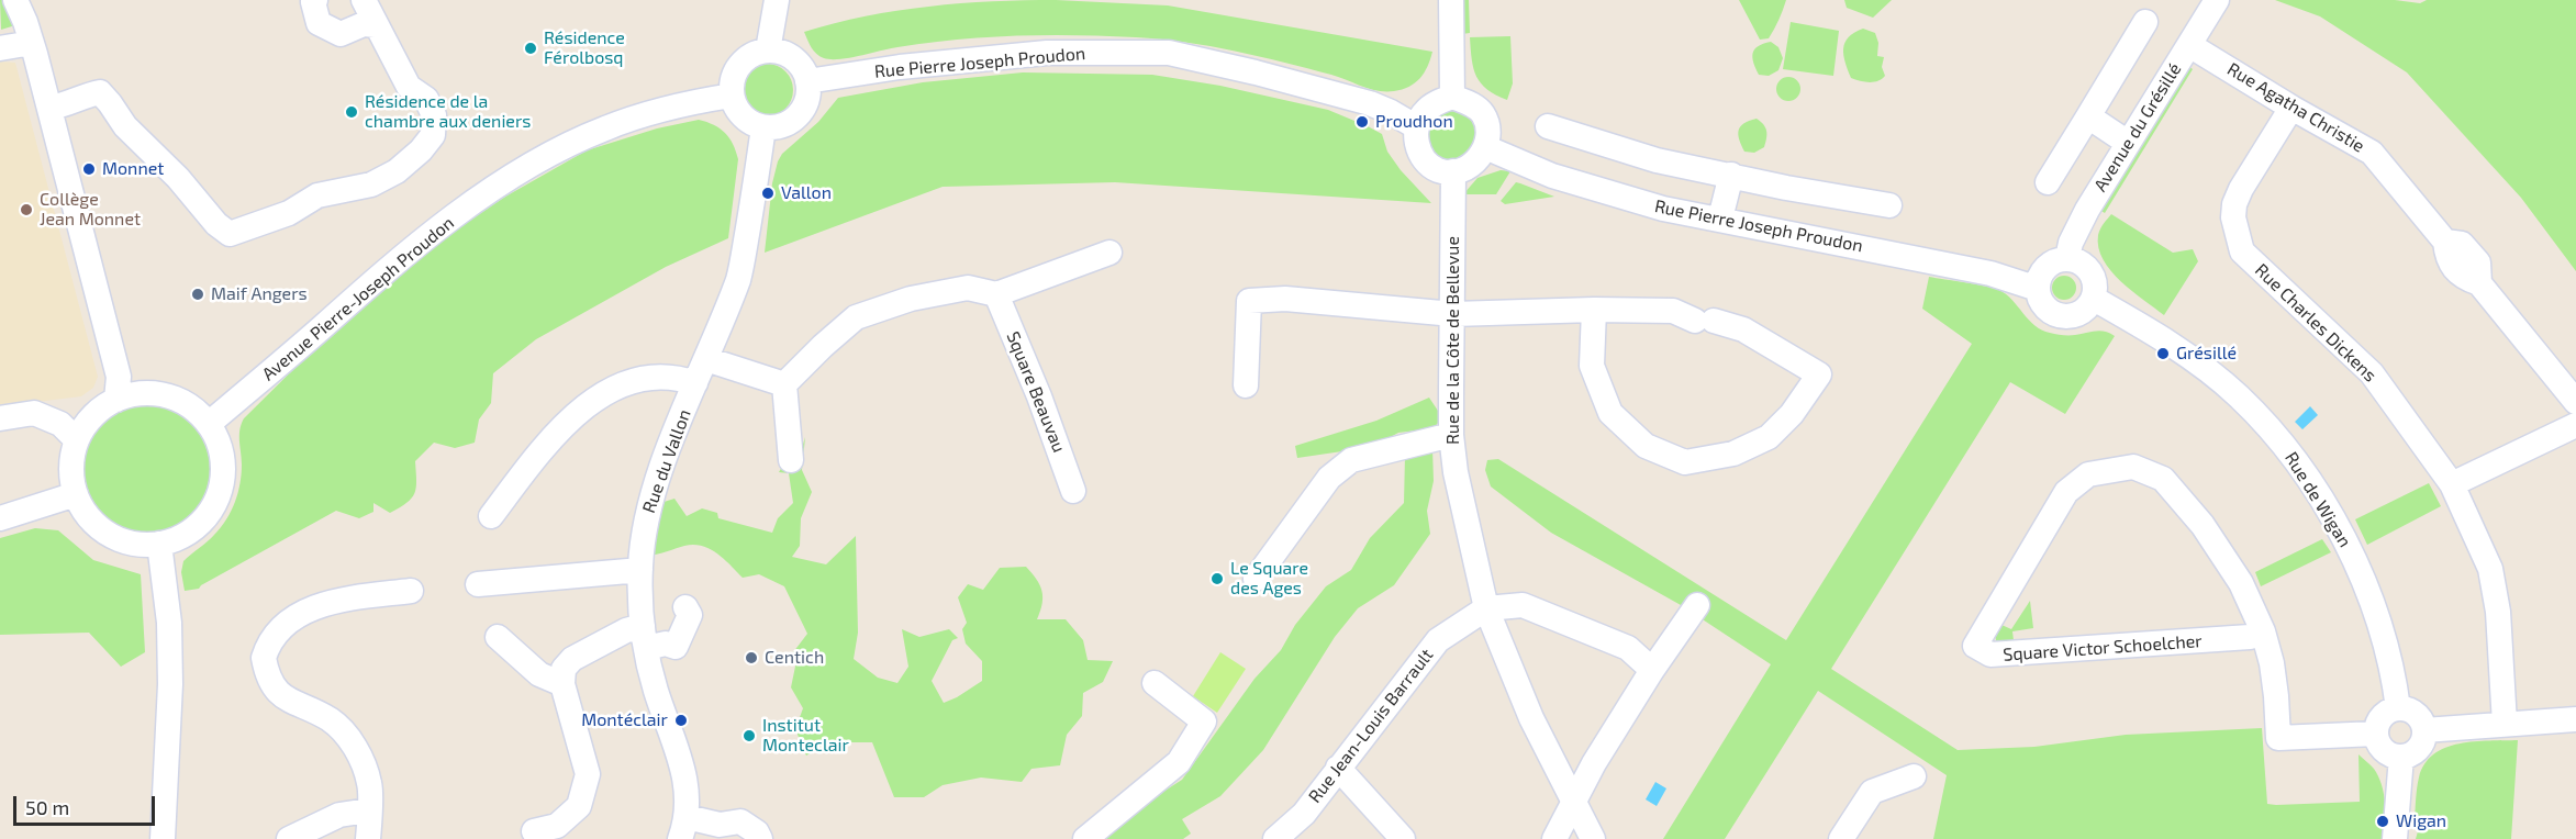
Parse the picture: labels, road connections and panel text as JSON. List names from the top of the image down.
{
  "streets": {
    "street": [
      "Rue Pierre Joseph Proudon",
      "Rue Agatha Christie",
      "Avenue du Grésillé",
      "Avenue Pierre-Joseph Proudon",
      "Rue Charles Dickens",
      "Rue de la Côte de Bellevue",
      "Square Beauvau",
      "Rue du Vallon",
      "Rue de Wigan",
      "Square Victor Schoelcher",
      "Rue Jean-Louis Barrault"
    ]
  },
  "crossings": [
    ["Rue Pierre Joseph Proudon", "Avenue du Grésillé"],
    ["Rue Pierre Joseph Proudon", "Avenue Pierre-Joseph Proudon"],
    ["Rue Pierre Joseph Proudon", "Rue de la Côte de Bellevue"],
    ["Rue Pierre Joseph Proudon", "Rue du Vallon"],
    ["Rue Pierre Joseph Proudon", "Rue de Wigan"],
    ["Rue Agatha Christie", "Avenue du Grésillé"],
    ["Rue Agatha Christie", "Rue Charles Dickens"],
    ["Avenue du Grésillé", "Rue de Wigan"],
    ["Avenue Pierre-Joseph Proudon", "Rue du Vallon"],
    ["Rue de la Côte de Bellevue", "Rue Jean-Louis Barrault"],
    ["Rue de Wigan", "Square Victor Schoelcher"]
  ],
  "places": [
    "Résidence Férolbosq",
    "Résidence de la chambre aux deniers",
    "Proudhon",
    "Monnet",
    "Vallon",
    "Collège Jean Monnet",
    "Maif Angers",
    "Grésillé",
    "Le Square des Ages",
    "Centich",
    "Montéclair",
    "Institut Monteclair",
    "Wigan"
  ],
  "scale_bar": "50 m"
}
